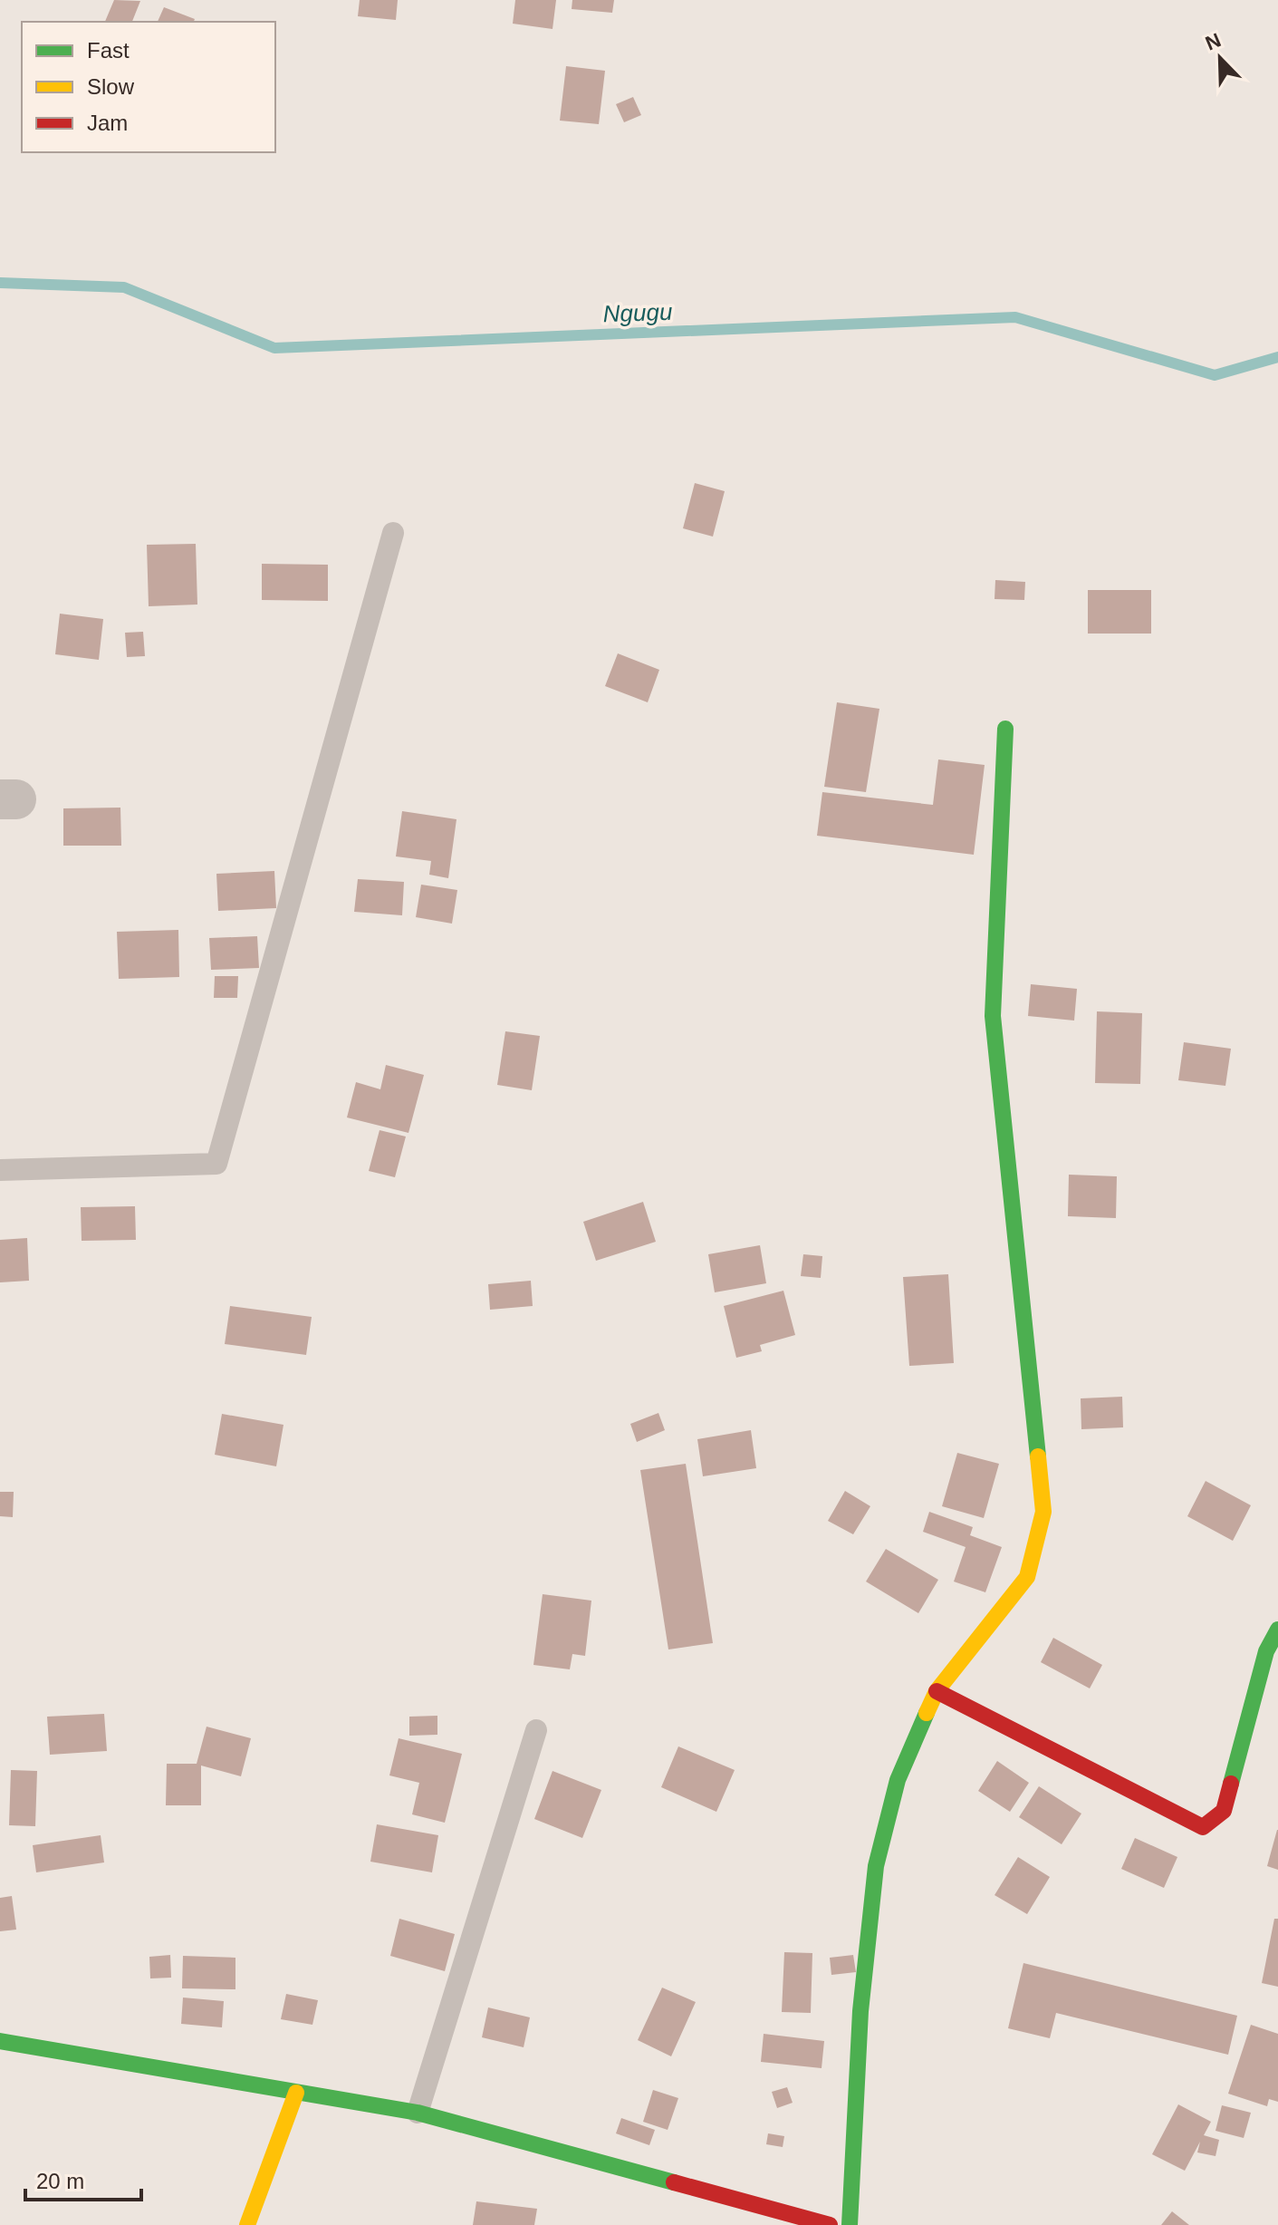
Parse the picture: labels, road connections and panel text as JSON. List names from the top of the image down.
{
  "water": ["Ngugu"],
  "legend": ["Fast", "Slow", "Jam"],
  "scale_bar": "20 m",
  "north": "top left"
}
